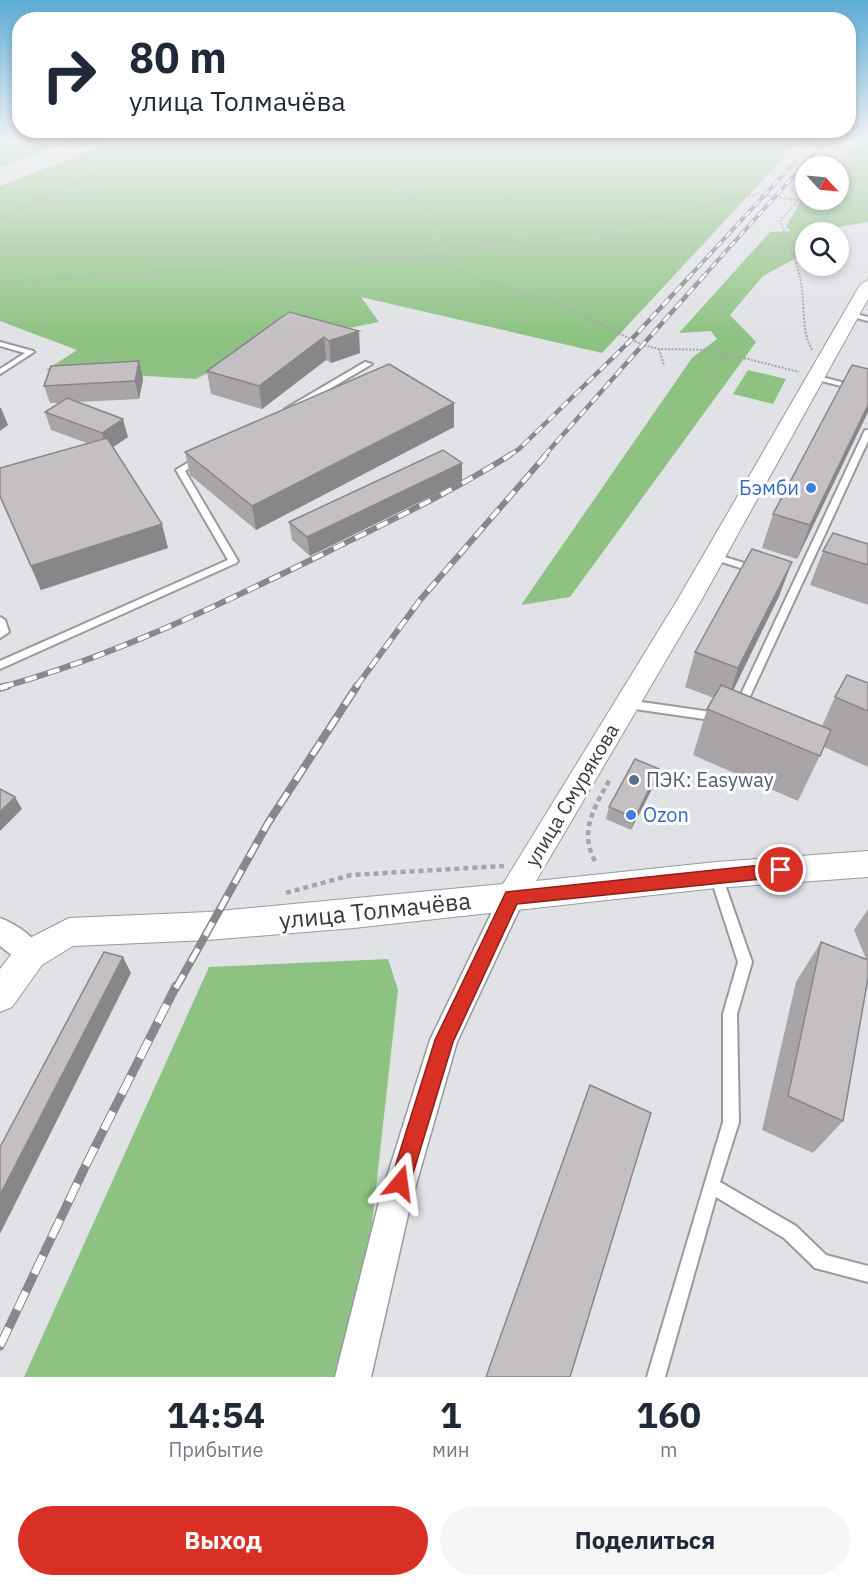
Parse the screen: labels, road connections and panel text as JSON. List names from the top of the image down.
{
  "streets": {
    "street": ["улица Смурякова", "улица Толмачёва"]
  },
  "crossings": [
    ["улица Смурякова", "улица Толмачёва"]
  ],
  "places": ["Бэмби", "ПЭК: Easyway", "Ozon"],
  "north": "bottom right",
  "page": {
    "turn": ["80 m", "улица Толмачёва"],
    "eta": [
      "14:54",
      "Прибытие",
      "1",
      "мин",
      "160",
      "m"
    ],
    "buttons": ["Выход", "Поделиться"]
  }
}
